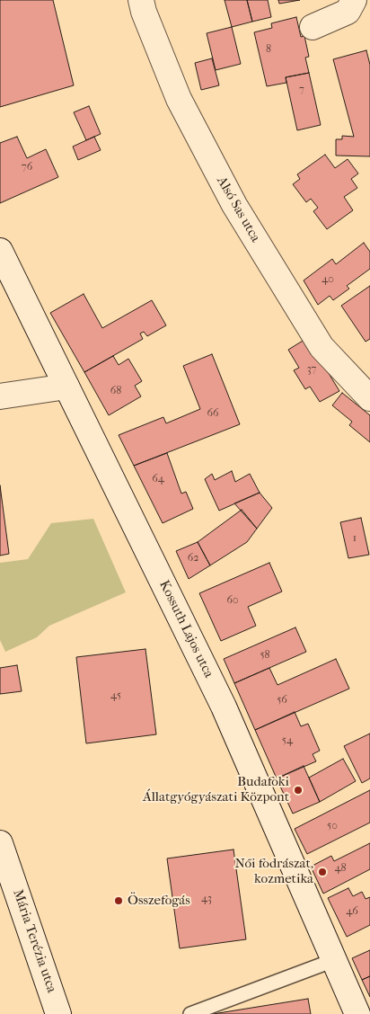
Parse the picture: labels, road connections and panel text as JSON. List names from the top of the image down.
{
  "streets": {
    "main road": ["Alsó Sas utca", "Kossuth Lajos utca", "Mária Terézia utca"]
  },
  "places": ["Budafoki Állatgyógyászati Központ", "Női fodrászat, kozmetika", "Összefogás"],
  "house_numbers": [
    "8",
    "7",
    "76",
    "40",
    "37",
    "68",
    "66",
    "64",
    "1",
    "62",
    "60",
    "58",
    "45",
    "56",
    "54",
    "50",
    "48",
    "43",
    "46"
  ]
}
